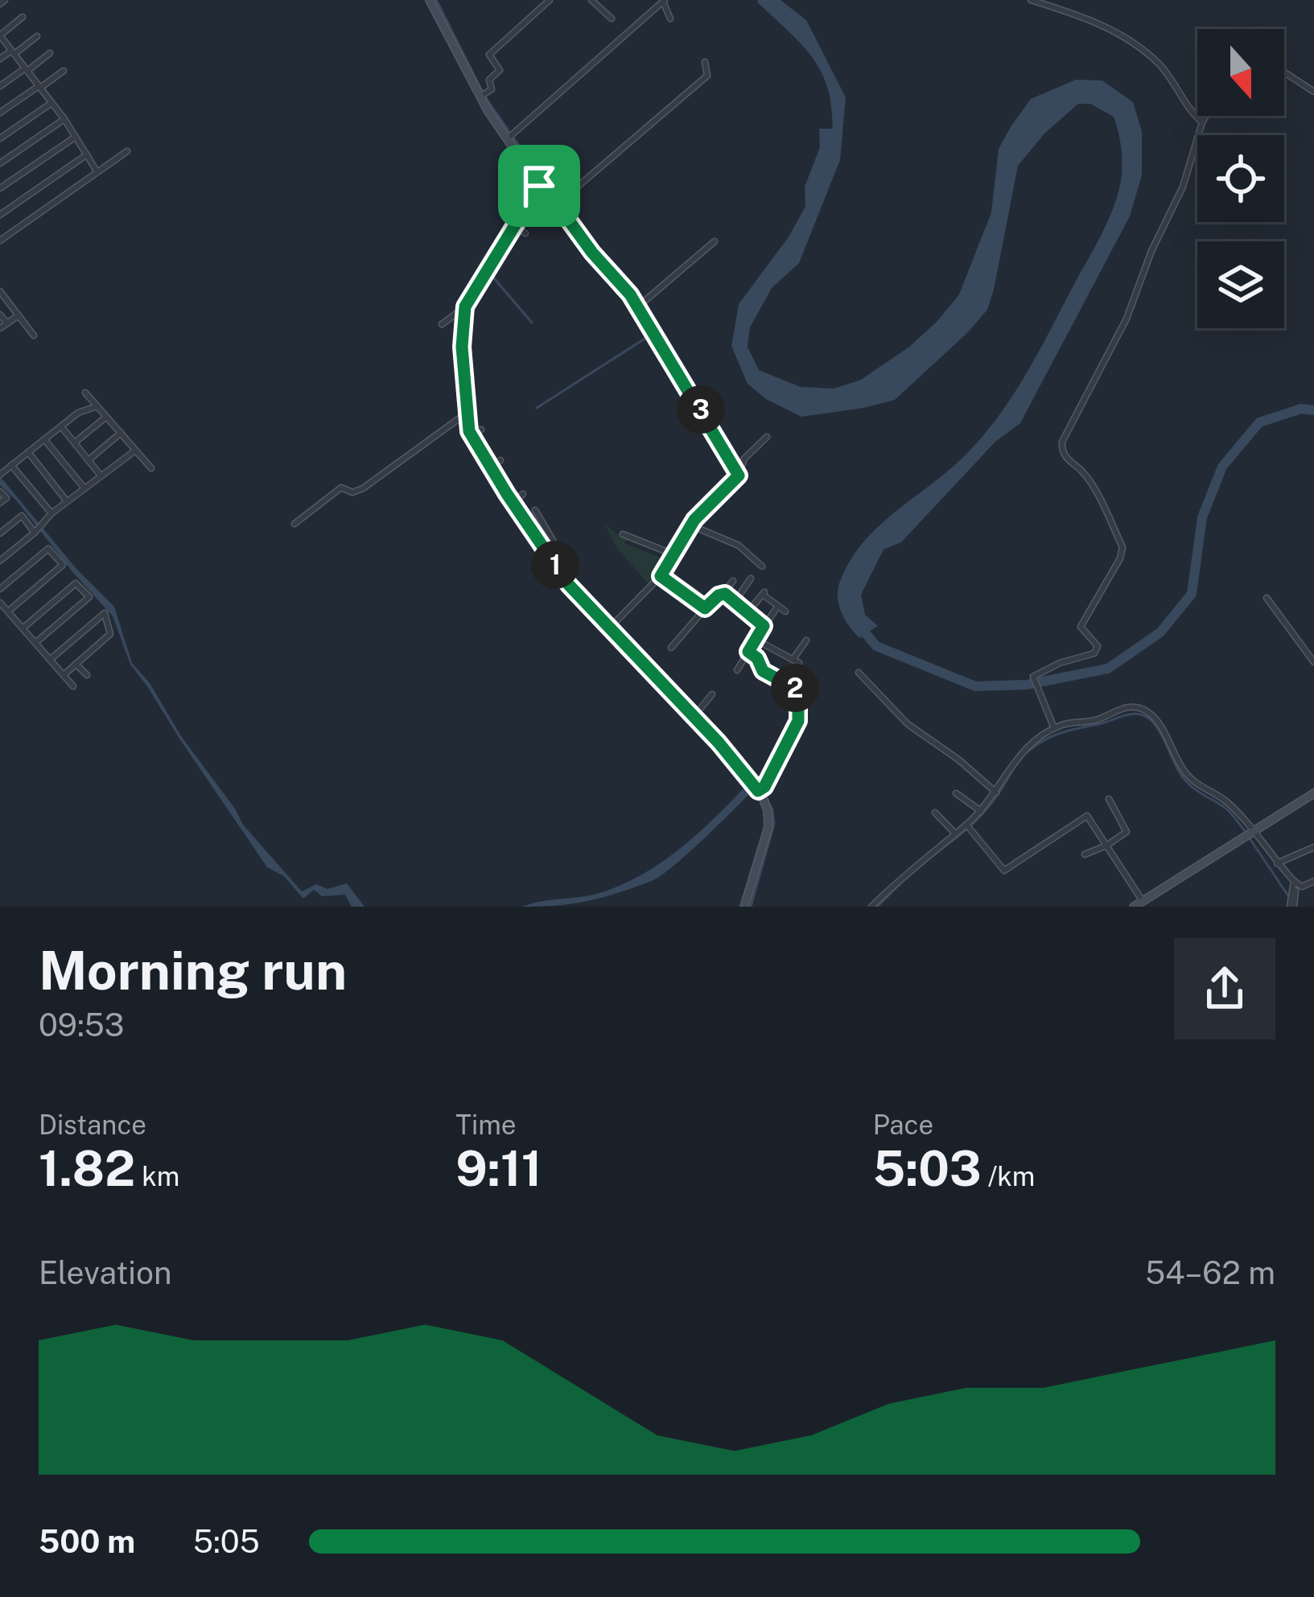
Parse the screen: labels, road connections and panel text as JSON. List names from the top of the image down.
{
  "north": "bottom",
  "page": {
    "pins": ["3", "1", "2"],
    "heading": ["Morning run", "09:53"],
    "stats": [
      ["Distance", "1.82 km"],
      ["Time", "9:11"],
      ["Pace", "5:03 /km"]
    ],
    "chart": ["Elevation", "54–62 m"],
    "list": [
      {
        "name": "500 m",
        "note": "5:05"
      }
    ]
  }
}
